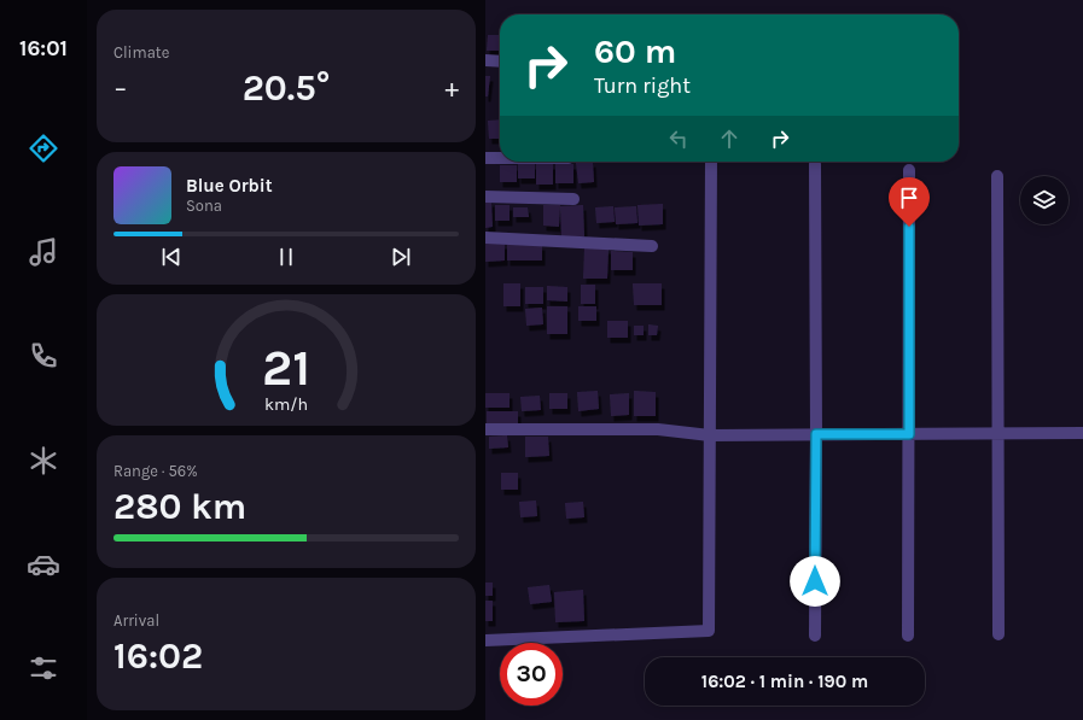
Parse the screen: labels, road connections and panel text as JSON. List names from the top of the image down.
{
  "page": {
    "tabs": "16:01",
    "tile": [
      "Climate",
      ["Range · 56%", "280 km"],
      ["Arrival", "16:02"]
    ],
    "turn": ["60 m", "Turn right"],
    "heat": ["−", "20.5°", "+"],
    "song": ["Blue Orbit", "Sona"],
    "limit": "30",
    "trip": "16:02 · 1 min · 190 m",
    "gauge": ["21", "km/h"]
  }
}
